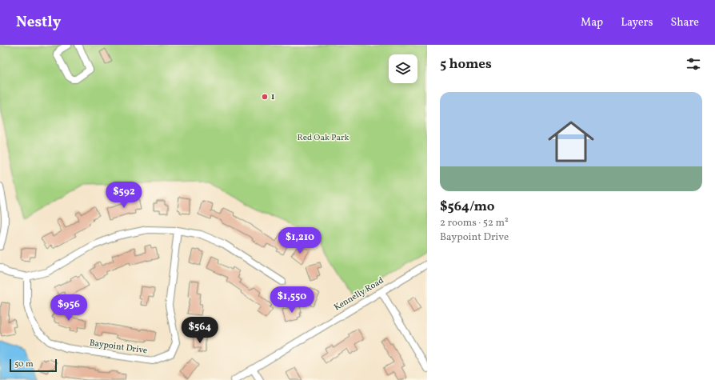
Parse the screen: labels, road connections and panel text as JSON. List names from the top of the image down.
{
  "streets": {
    "street": ["Kennelly Road", "Baypoint Drive"]
  },
  "parks": ["Red Oak Park"],
  "places": ["1"],
  "scale_bar": "50 m",
  "page": {
    "header": "Nestly",
    "nav": ["Map", "Layers", "Share"],
    "heading": "5 homes",
    "list": [
      {
        "name": "$564/mo",
        "note": "2 rooms · 52 m² · Baypoint Drive"
      }
    ],
    "price": [
      "$592",
      "$1,210",
      "$1,550",
      "$956",
      "$564"
    ],
    "scale": "50 m"
  }
}
